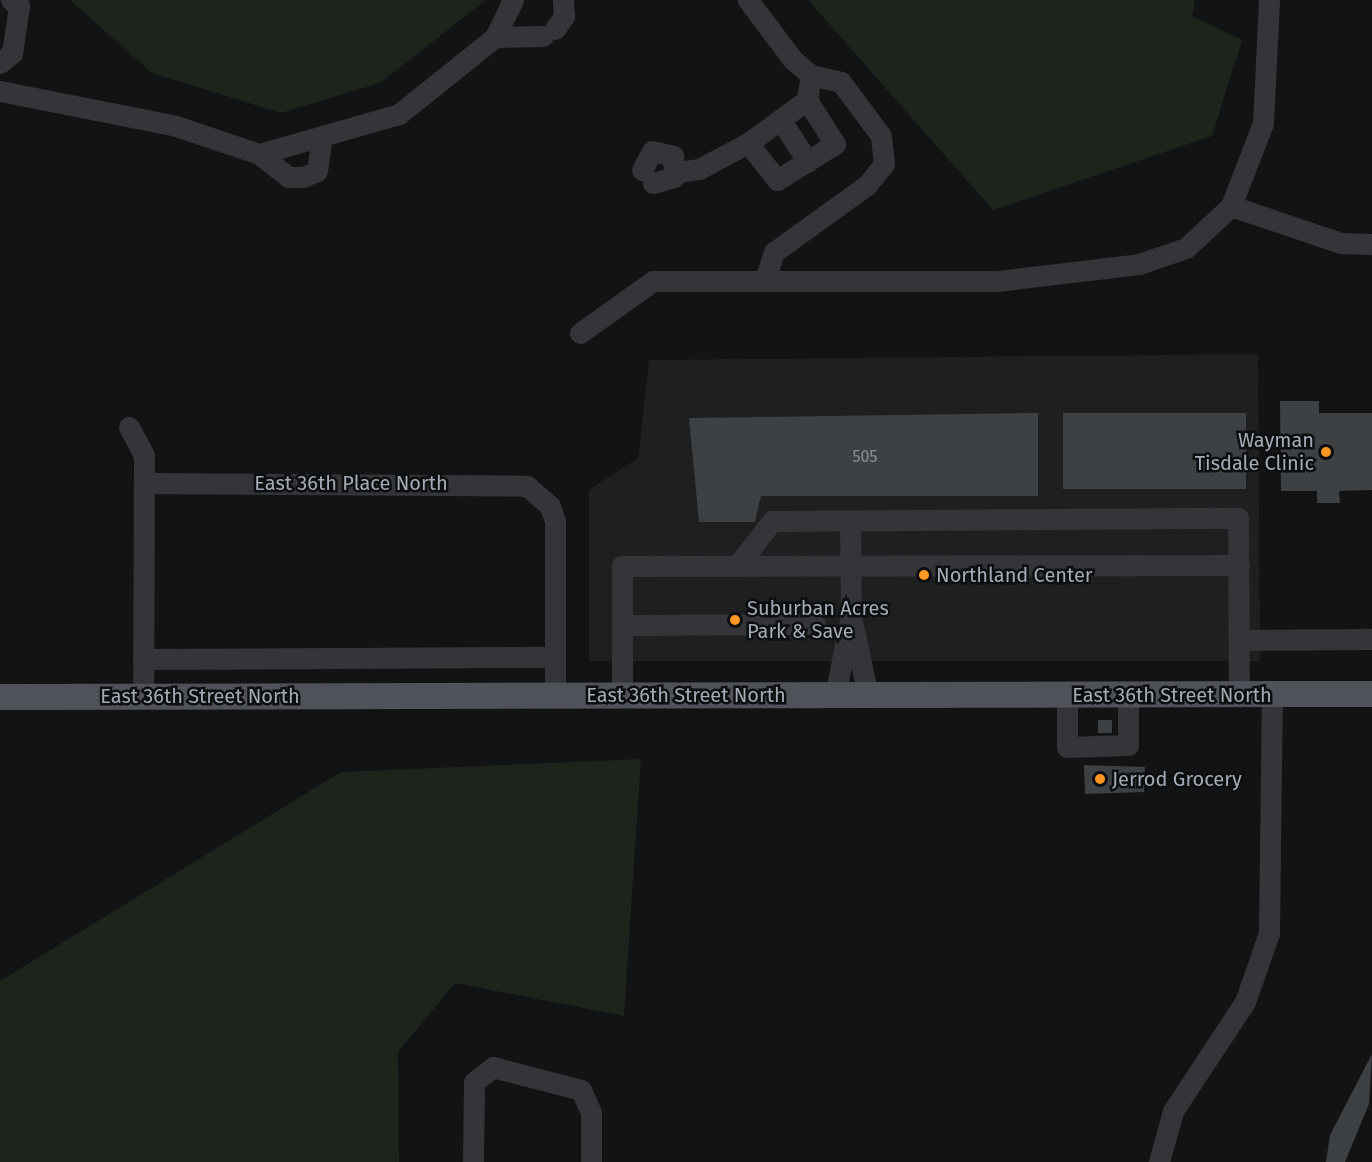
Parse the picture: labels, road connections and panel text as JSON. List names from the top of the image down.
{
  "streets": {
    "main road": ["East 36th Street North"],
    "street": ["East 36th Place North"]
  },
  "crossings": [
    ["East 36th Place North", "East 36th Street North"]
  ],
  "places": [
    "Wayman Tisdale Clinic",
    "Northland Center",
    "Suburban Acres Park & Save",
    "Jerrod Grocery"
  ],
  "house_numbers": ["505"]
}
